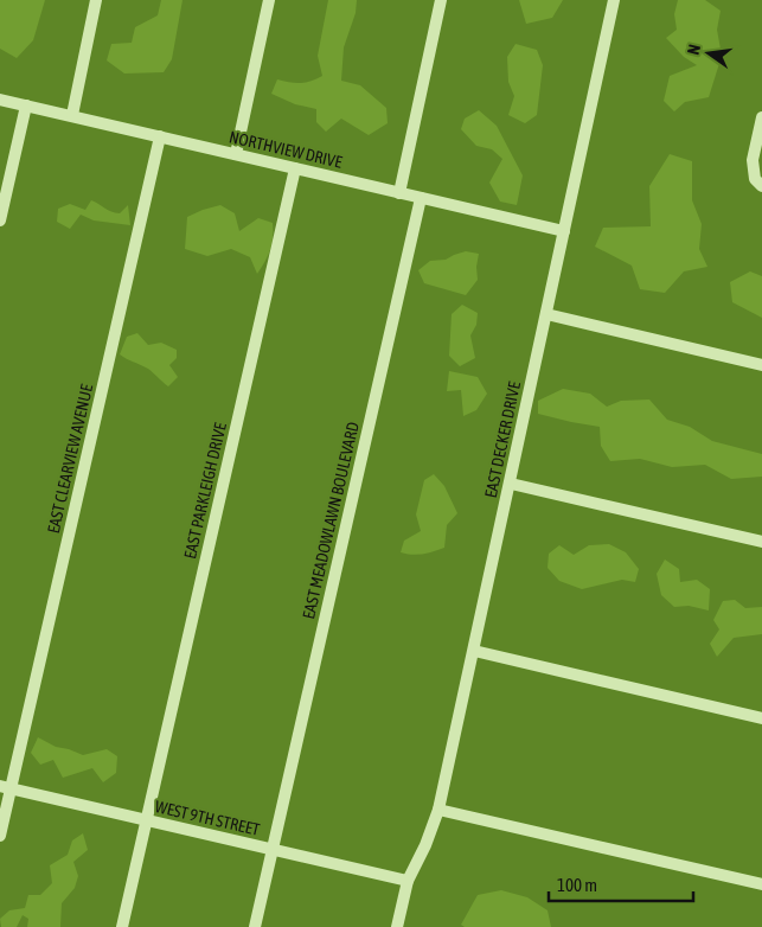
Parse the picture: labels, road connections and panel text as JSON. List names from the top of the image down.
{
  "streets": {
    "street": [
      "NORTHVIEW DRIVE",
      "EAST DECKER DRIVE",
      "EAST CLEARVIEW AVENUE",
      "EAST PARKLEIGH DRIVE",
      "EAST MEADOWLAWN BOULEVARD",
      "WEST 9TH STREET"
    ]
  },
  "crossings": [
    ["NORTHVIEW DRIVE", "EAST DECKER DRIVE"],
    ["NORTHVIEW DRIVE", "EAST CLEARVIEW AVENUE"],
    ["NORTHVIEW DRIVE", "EAST PARKLEIGH DRIVE"],
    ["NORTHVIEW DRIVE", "EAST MEADOWLAWN BOULEVARD"],
    ["EAST DECKER DRIVE", "WEST 9TH STREET"],
    ["EAST CLEARVIEW AVENUE", "WEST 9TH STREET"],
    ["EAST PARKLEIGH DRIVE", "WEST 9TH STREET"],
    ["EAST MEADOWLAWN BOULEVARD", "WEST 9TH STREET"]
  ],
  "scale_bar": "100 m",
  "north": "left"
}
